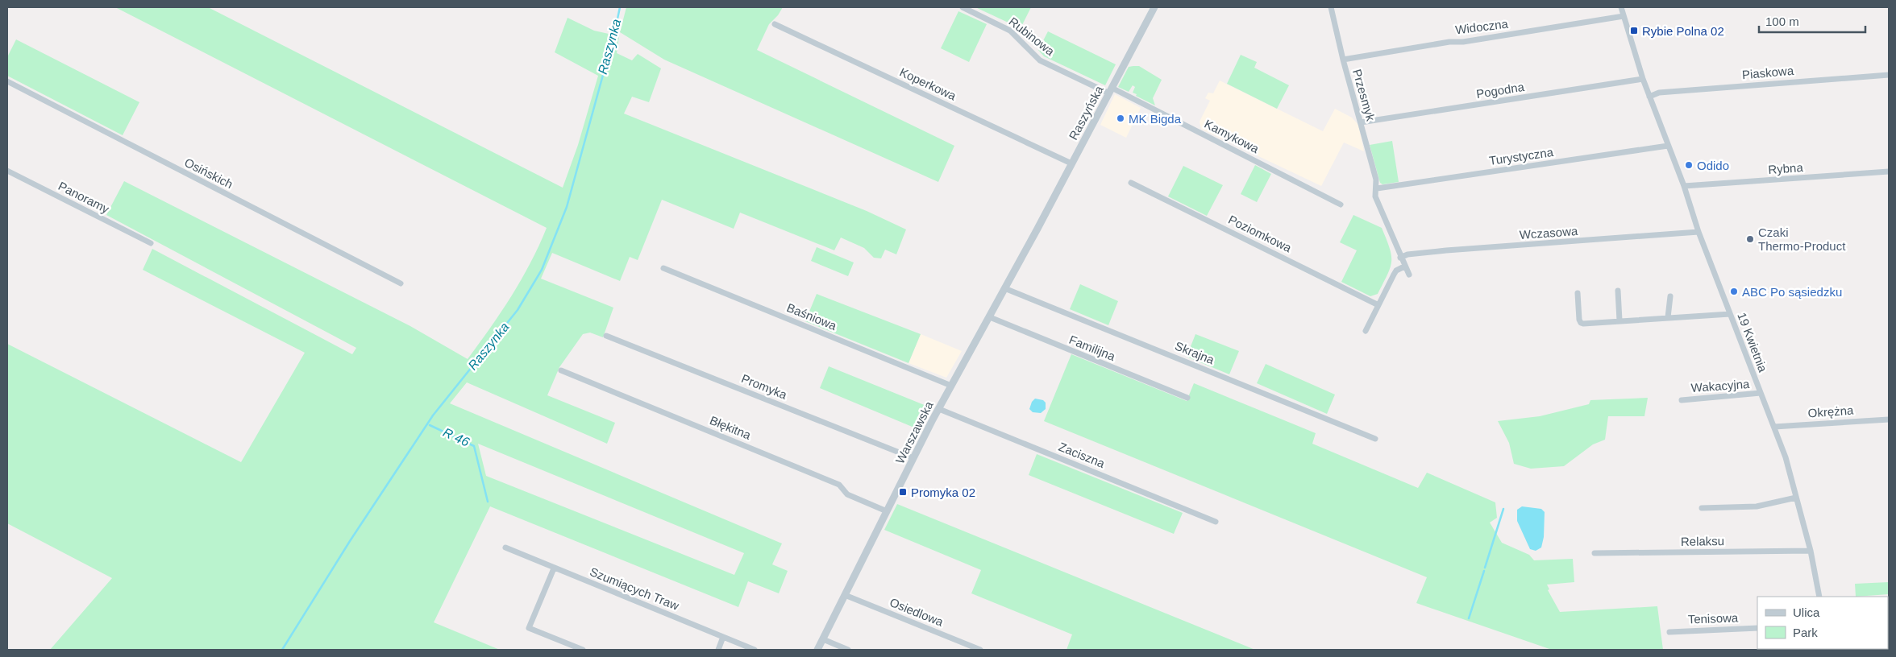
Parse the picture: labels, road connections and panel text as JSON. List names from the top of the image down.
{
  "streets": {
    "street": [
      "Widoczna",
      "Rubinowa",
      "Piaskowa",
      "Koperkowa",
      "Pogodna",
      "Przesmyk",
      "Raszyńska",
      "Kamykowa",
      "Turystyczna",
      "Rybna",
      "Osińskich",
      "Panoramy",
      "Wczasowa",
      "Poziomkowa",
      "Baśniowa",
      "19 Kwietnia",
      "Familijna",
      "Skrajna",
      "Wakacyjna",
      "Promyka",
      "Okrężna",
      "Błękitna",
      "Warszawska",
      "Zaciszna",
      "Relaksu",
      "Szumiących Traw",
      "Osiedlowa",
      "Tenisowa"
    ]
  },
  "crossings": [
    ["Widoczna", "Przesmyk"],
    ["Widoczna", "19 Kwietnia"],
    ["Rubinowa", "Raszyńska"],
    ["Rubinowa", "Kamykowa"],
    ["Piaskowa", "19 Kwietnia"],
    ["Koperkowa", "Raszyńska"],
    ["Pogodna", "Przesmyk"],
    ["Pogodna", "19 Kwietnia"],
    ["Przesmyk", "Turystyczna"],
    ["Przesmyk", "Wczasowa"],
    ["Raszyńska", "Kamykowa"],
    ["Raszyńska", "Warszawska"],
    ["Turystyczna", "19 Kwietnia"],
    ["Rybna", "19 Kwietnia"],
    ["Wczasowa", "19 Kwietnia"],
    ["Baśniowa", "Warszawska"],
    ["19 Kwietnia", "Wakacyjna"],
    ["19 Kwietnia", "Okrężna"],
    ["19 Kwietnia", "Relaksu"],
    ["Familijna", "Warszawska"],
    ["Skrajna", "Warszawska"],
    ["Promyka", "Warszawska"],
    ["Błękitna", "Warszawska"],
    ["Warszawska", "Zaciszna"],
    ["Warszawska", "Osiedlowa"]
  ],
  "water": ["Raszynka", "R 46"],
  "places": {
    "transit": ["Rybie Polna 02", "Promyka 02"],
    "other": [
      "MK Bigda",
      "Odido",
      "Czaki Thermo-Product",
      "ABC Po sąsiedzku"
    ]
  },
  "legend": ["Ulica", "Park"],
  "scale_bar": "100 m"
}
